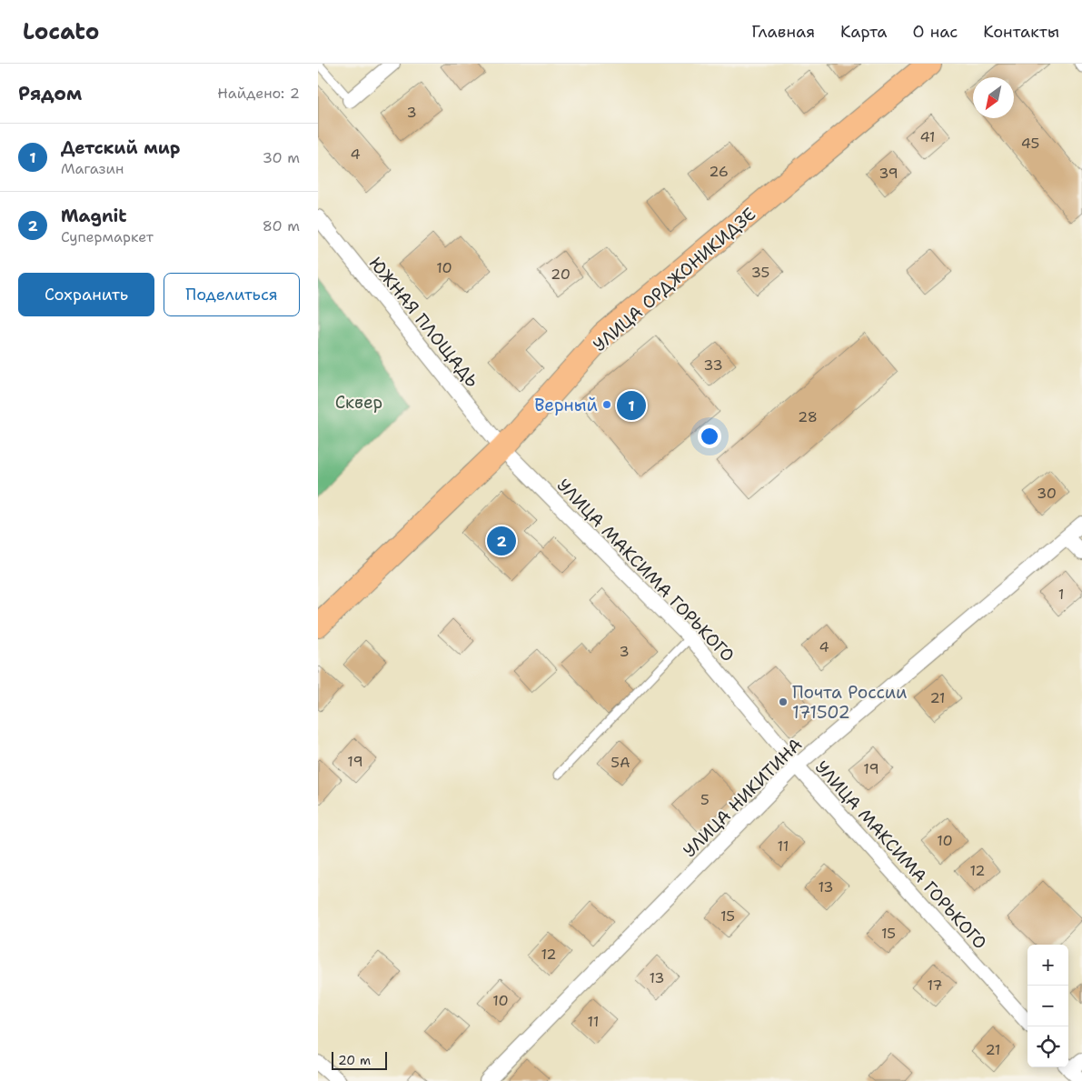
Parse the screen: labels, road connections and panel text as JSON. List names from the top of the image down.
{
  "streets": {
    "main road": ["УЛИЦА ОРДЖОНИКИДЗЕ"],
    "street": ["ЮЖНАЯ ПЛОЩАДЬ", "УЛИЦА МАКСИМА ГОРЬКОГО", "УЛИЦА НИКИТИНА"]
  },
  "crossings": [
    ["УЛИЦА ОРДЖОНИКИДЗЕ", "ЮЖНАЯ ПЛОЩАДЬ"],
    ["УЛИЦА ОРДЖОНИКИДЗЕ", "УЛИЦА МАКСИМА ГОРЬКОГО"],
    ["ЮЖНАЯ ПЛОЩАДЬ", "УЛИЦА МАКСИМА ГОРЬКОГО"],
    ["УЛИЦА МАКСИМА ГОРЬКОГО", "УЛИЦА НИКИТИНА"]
  ],
  "parks": ["Сквер"],
  "places": ["Верный", "Почта России 171502"],
  "house_numbers": [
    "3",
    "41",
    "45",
    "4",
    "26",
    "39",
    "10",
    "35",
    "20",
    "33",
    "28",
    "30",
    "1",
    "4",
    "3",
    "21",
    "19",
    "5А",
    "19",
    "5",
    "10",
    "11",
    "12",
    "13",
    "15",
    "15",
    "12",
    "13",
    "17",
    "10",
    "11",
    "21"
  ],
  "scale_bar": "20 m",
  "north": "bottom left",
  "page": {
    "header": "Locato",
    "nav": [
      "Главная",
      "Карта",
      "О нас",
      "Контакты"
    ],
    "heading": ["Рядом", "Найдено: 2"],
    "list": [
      {
        "mark": "1",
        "name": "Детский мир",
        "note": "Магазин",
        "value": "30 m"
      },
      {
        "mark": "2",
        "name": "Magnit",
        "note": "Супермаркет",
        "value": "80 m"
      }
    ],
    "buttons": ["Сохранить", "Поделиться"],
    "pins": ["1", "2"],
    "map_buttons": ["+", "−"],
    "scale": "20 m"
  }
}
